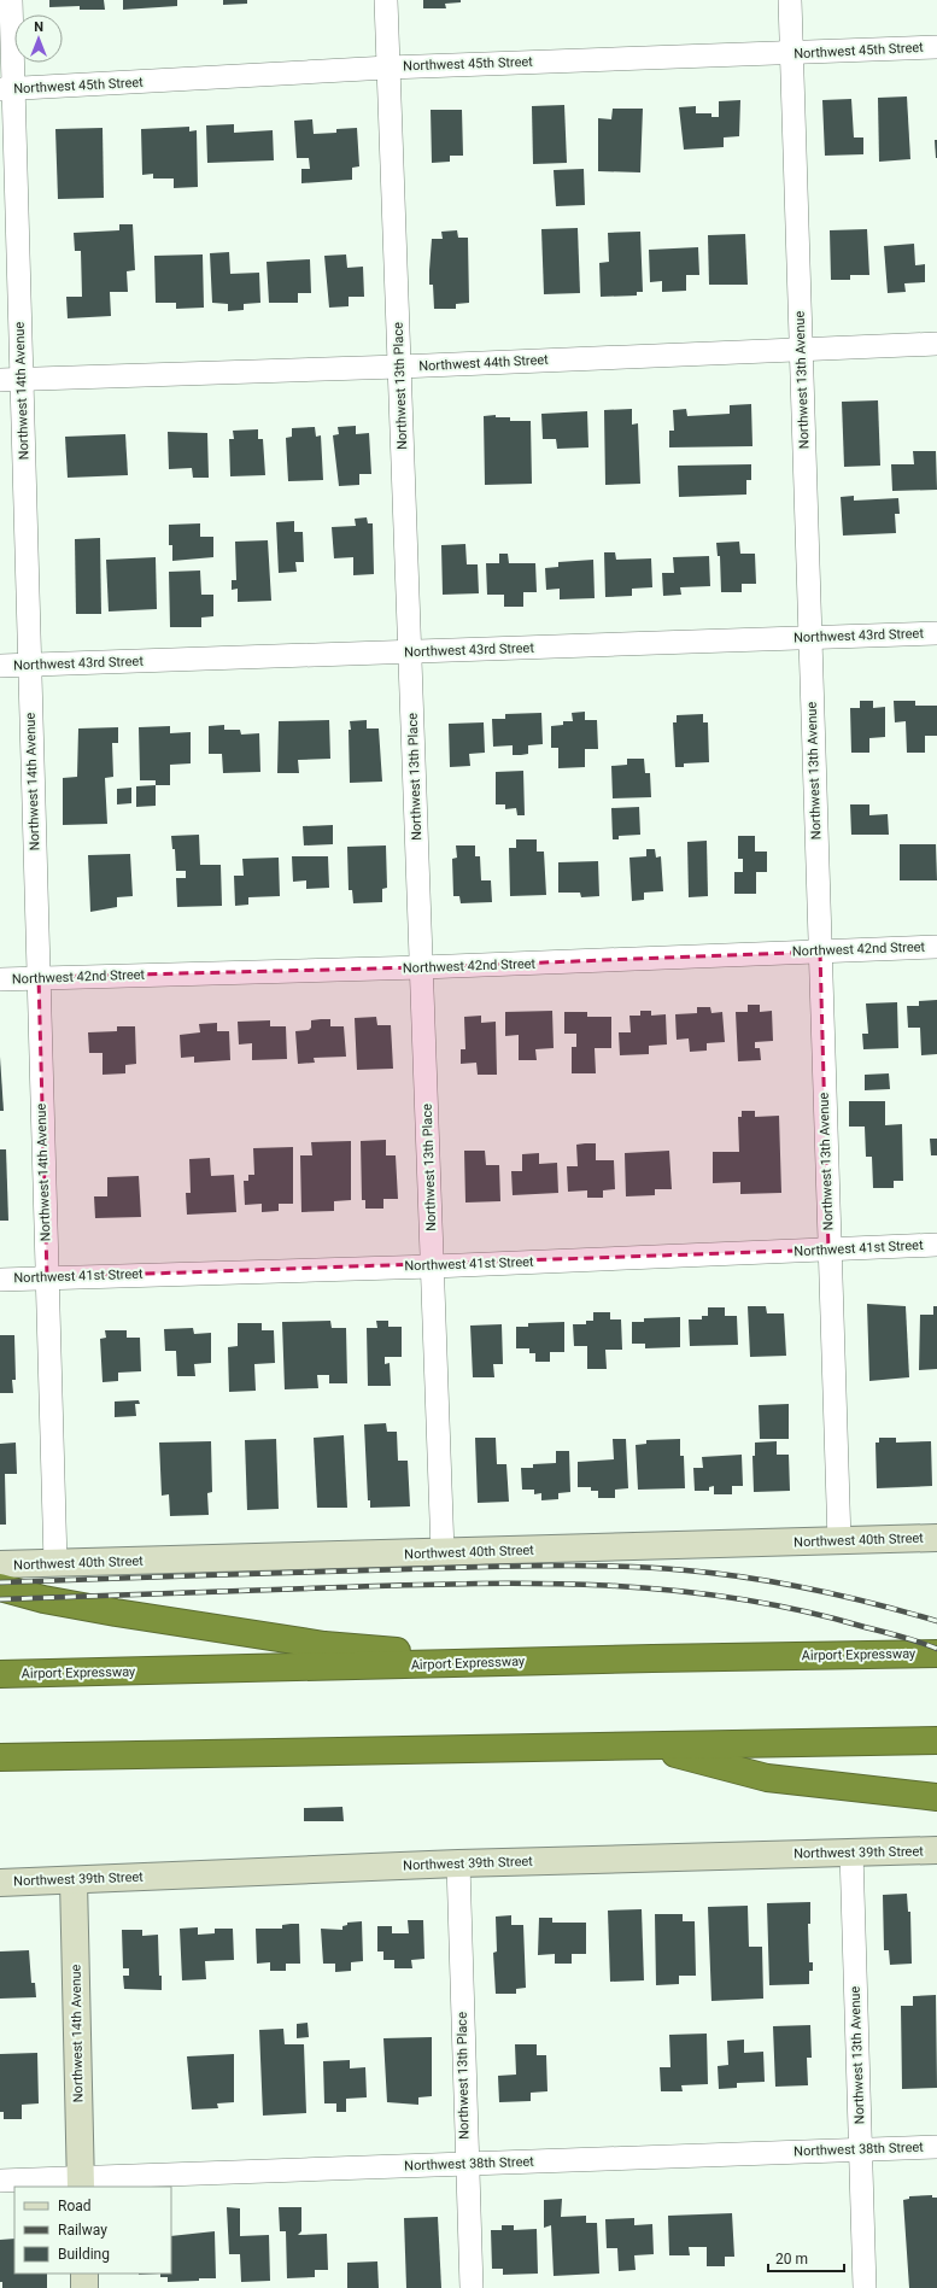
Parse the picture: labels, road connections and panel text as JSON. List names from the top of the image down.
{
  "streets": {
    "highway": ["Airport Expressway"],
    "main road": ["Northwest 14th Avenue", "Northwest 40th Street", "Northwest 39th Street"],
    "street": [
      "Northwest 45th Street",
      "Northwest 44th Street",
      "Northwest 13th Avenue",
      "Northwest 13th Place",
      "Northwest 43rd Street",
      "Northwest 42nd Street",
      "Northwest 41st Street",
      "Northwest 38th Street"
    ]
  },
  "crossings": [
    ["Northwest 45th Street", "Northwest 13th Avenue"],
    ["Northwest 45th Street", "Northwest 13th Place"],
    ["Northwest 45th Street", "Northwest 14th Avenue"],
    ["Northwest 44th Street", "Northwest 13th Avenue"],
    ["Northwest 44th Street", "Northwest 13th Place"],
    ["Northwest 44th Street", "Northwest 14th Avenue"],
    ["Northwest 13th Avenue", "Northwest 43rd Street"],
    ["Northwest 13th Avenue", "Northwest 42nd Street"],
    ["Northwest 13th Avenue", "Northwest 41st Street"],
    ["Northwest 13th Avenue", "Northwest 40th Street"],
    ["Northwest 13th Avenue", "Northwest 39th Street"],
    ["Northwest 13th Avenue", "Northwest 38th Street"],
    ["Northwest 13th Place", "Northwest 43rd Street"],
    ["Northwest 13th Place", "Northwest 42nd Street"],
    ["Northwest 13th Place", "Northwest 41st Street"],
    ["Northwest 13th Place", "Northwest 40th Street"],
    ["Northwest 13th Place", "Northwest 39th Street"],
    ["Northwest 13th Place", "Northwest 38th Street"],
    ["Northwest 14th Avenue", "Northwest 43rd Street"],
    ["Northwest 14th Avenue", "Northwest 42nd Street"],
    ["Northwest 14th Avenue", "Northwest 41st Street"],
    ["Northwest 14th Avenue", "Northwest 40th Street"],
    ["Northwest 14th Avenue", "Northwest 39th Street"],
    ["Northwest 14th Avenue", "Northwest 38th Street"]
  ],
  "legend": ["Road", "Railway", "Building"],
  "scale_bar": "20 m",
  "north": "top"
}
